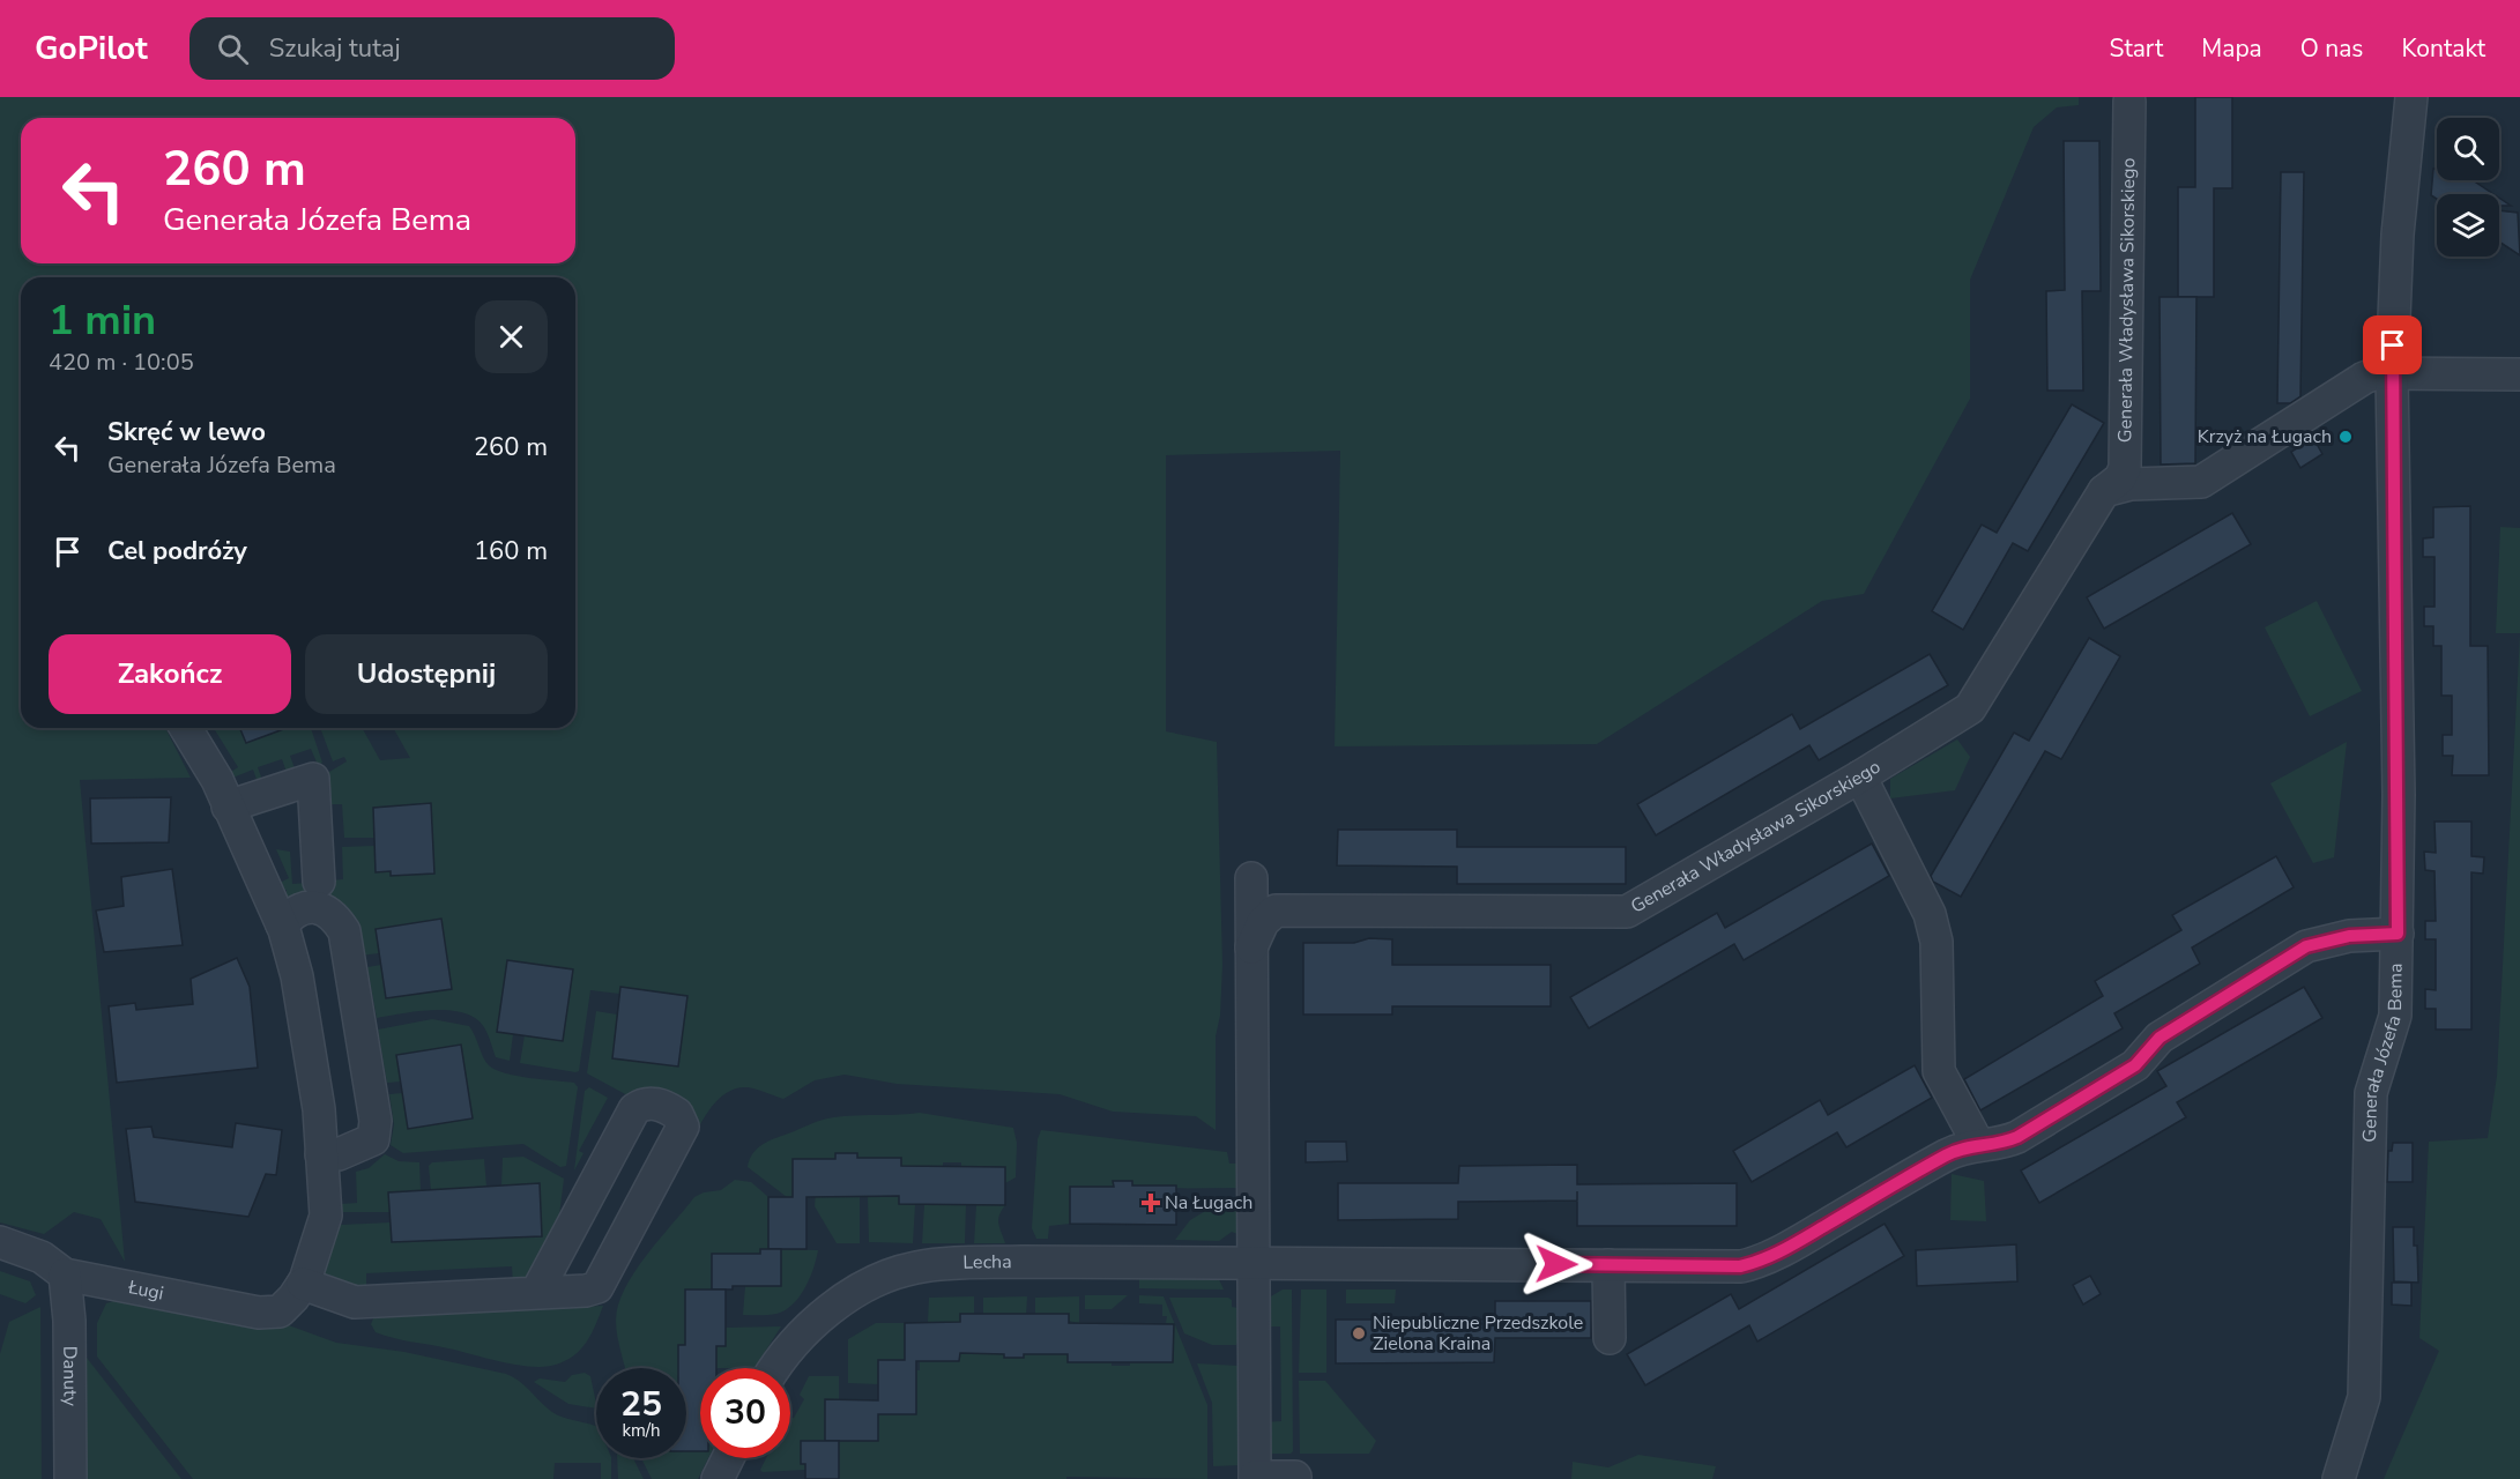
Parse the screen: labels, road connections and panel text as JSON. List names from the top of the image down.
{
  "streets": {
    "street": [
      "Generała Władysława Sikorskiego",
      "Generała Józefa Bema",
      "Lecha",
      "Ługi",
      "Danuty"
    ]
  },
  "crossings": [
    ["Generała Władysława Sikorskiego", "Lecha"],
    ["Generała Józefa Bema", "Lecha"],
    ["Ługi", "Danuty"]
  ],
  "places": {
    "other": ["Krzyż na Ługach", "Niepubliczne Przedszkole Zielona Kraina"],
    "health": ["Na Ługach"]
  },
  "page": {
    "header": "GoPilot",
    "search": "Szukaj tutaj",
    "nav": [
      "Start",
      "Mapa",
      "O nas",
      "Kontakt"
    ],
    "turn": ["260 m", "Generała Józefa Bema"],
    "heading": ["1 min", "420 m · 10:05"],
    "list": [
      {
        "name": "Skręć w lewo",
        "note": "Generała Józefa Bema",
        "value": "260 m"
      },
      {
        "name": "Cel podróży",
        "value": "160 m"
      }
    ],
    "buttons": ["Zakończ", "Udostępnij"],
    "speed": "25 km/h",
    "limit": "30"
  }
}
